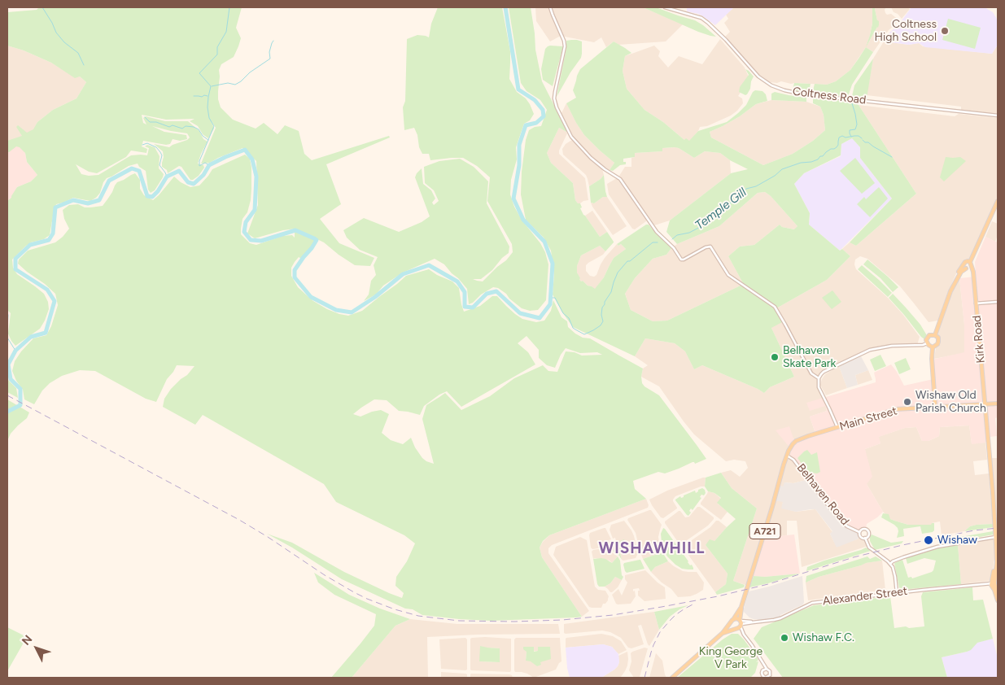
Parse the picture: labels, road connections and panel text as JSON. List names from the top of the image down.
{
  "streets": {
    "main road": ["Kirk Road", "Main Street", "A721"],
    "street": ["Coltness Road", "Belhaven Road", "Alexander Street"]
  },
  "crossings": [
    ["Kirk Road", "Main Street"],
    ["Kirk Road", "A721"],
    ["Kirk Road", "Alexander Street"],
    ["Main Street", "Belhaven Road"],
    ["Main Street", "A721"],
    ["Belhaven Road", "A721"],
    ["A721", "Alexander Street"]
  ],
  "districts": ["WISHAWHILL"],
  "water": ["Temple Gill"],
  "parks": ["King George V Park"],
  "places": [
    "Coltness High School",
    "Belhaven Skate Park",
    "Wishaw Old Parish Church",
    "Wishaw",
    "Wishaw F.C."
  ],
  "north": "top left"
}
